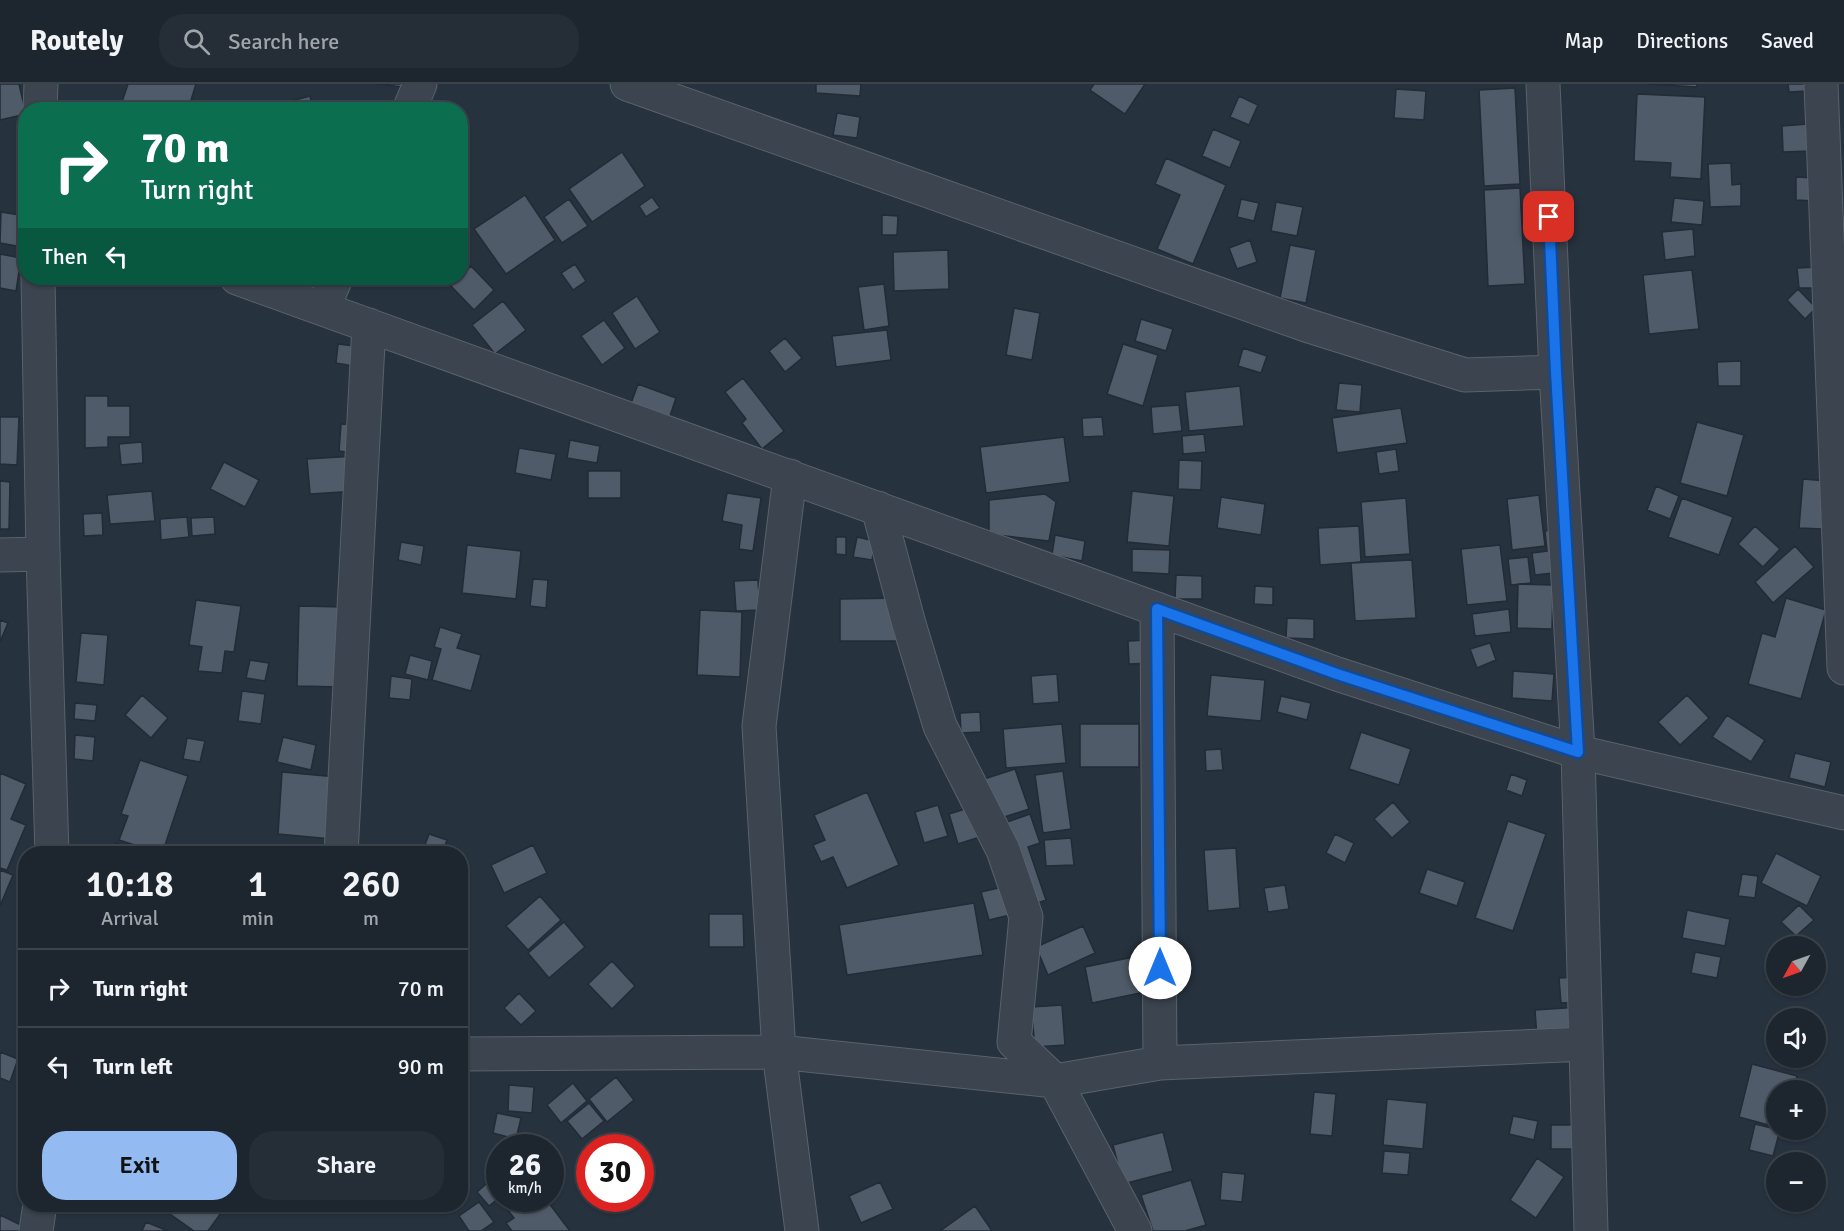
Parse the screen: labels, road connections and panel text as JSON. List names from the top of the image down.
{
  "north": "bottom left",
  "page": {
    "header": "Routely",
    "search": "Search here",
    "nav": ["Map", "Directions", "Saved"],
    "turn": ["70 m", "Turn right"],
    "then": "Then",
    "eta": [
      "10:18",
      "Arrival",
      "1",
      "min",
      "260",
      "m"
    ],
    "map_buttons": ["+", "−"],
    "list": [
      {
        "name": "Turn right",
        "value": "70 m"
      },
      {
        "name": "Turn left",
        "value": "90 m"
      }
    ],
    "buttons": ["Exit", "Share"],
    "speed": "26 km/h",
    "limit": "30"
  }
}
